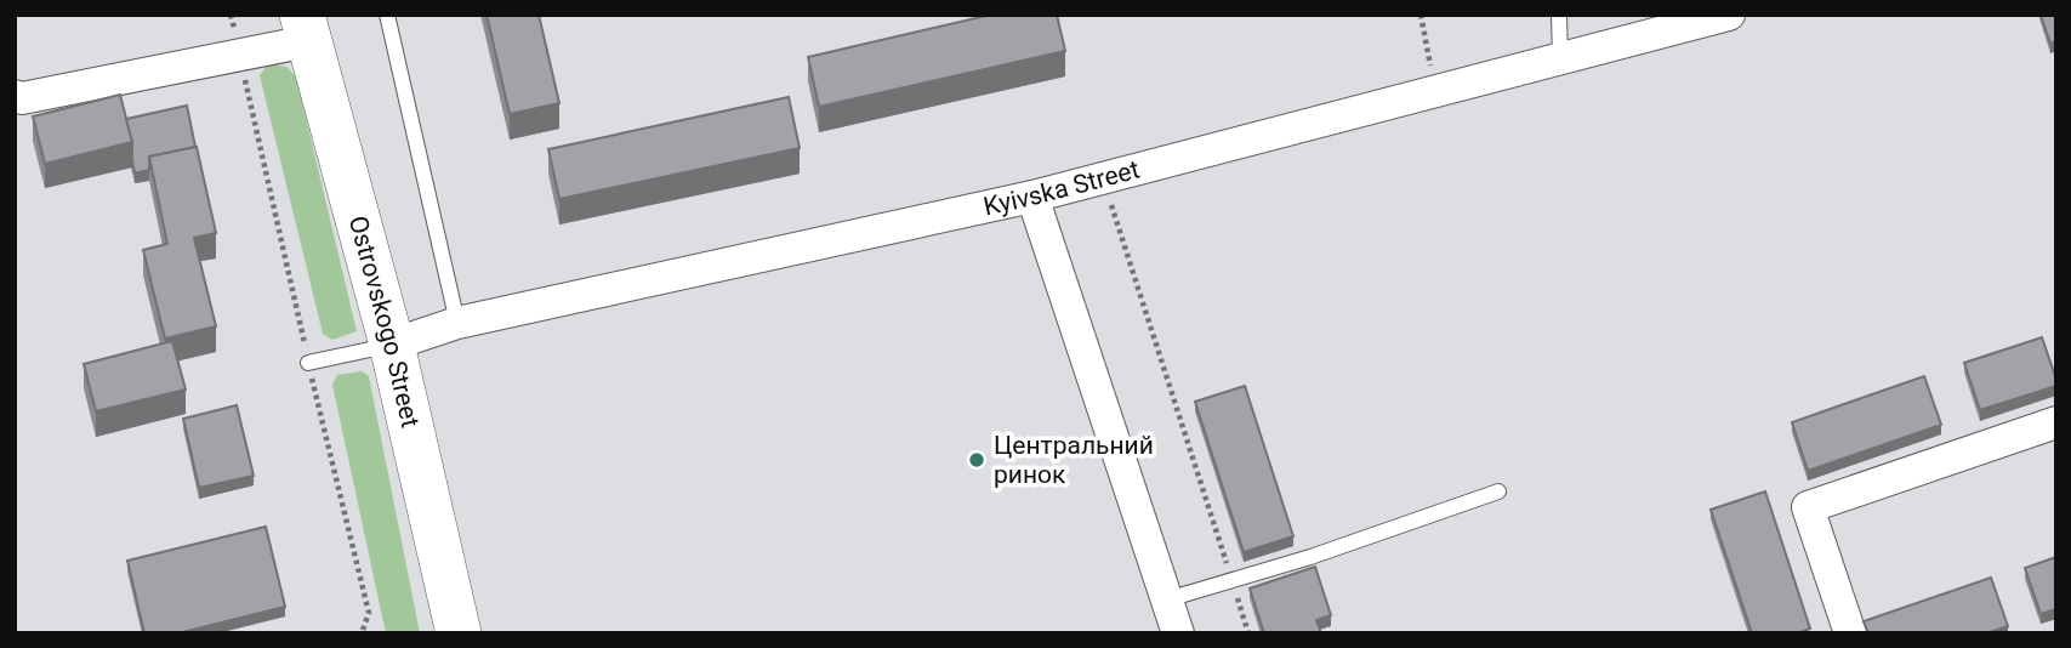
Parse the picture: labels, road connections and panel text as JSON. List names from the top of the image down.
{
  "streets": {
    "main road": ["Ostrovskogo Street"],
    "street": ["Kyivska Street"]
  },
  "crossings": [
    ["Kyivska Street", "Ostrovskogo Street"]
  ],
  "places": ["Центральний ринок"]
}
